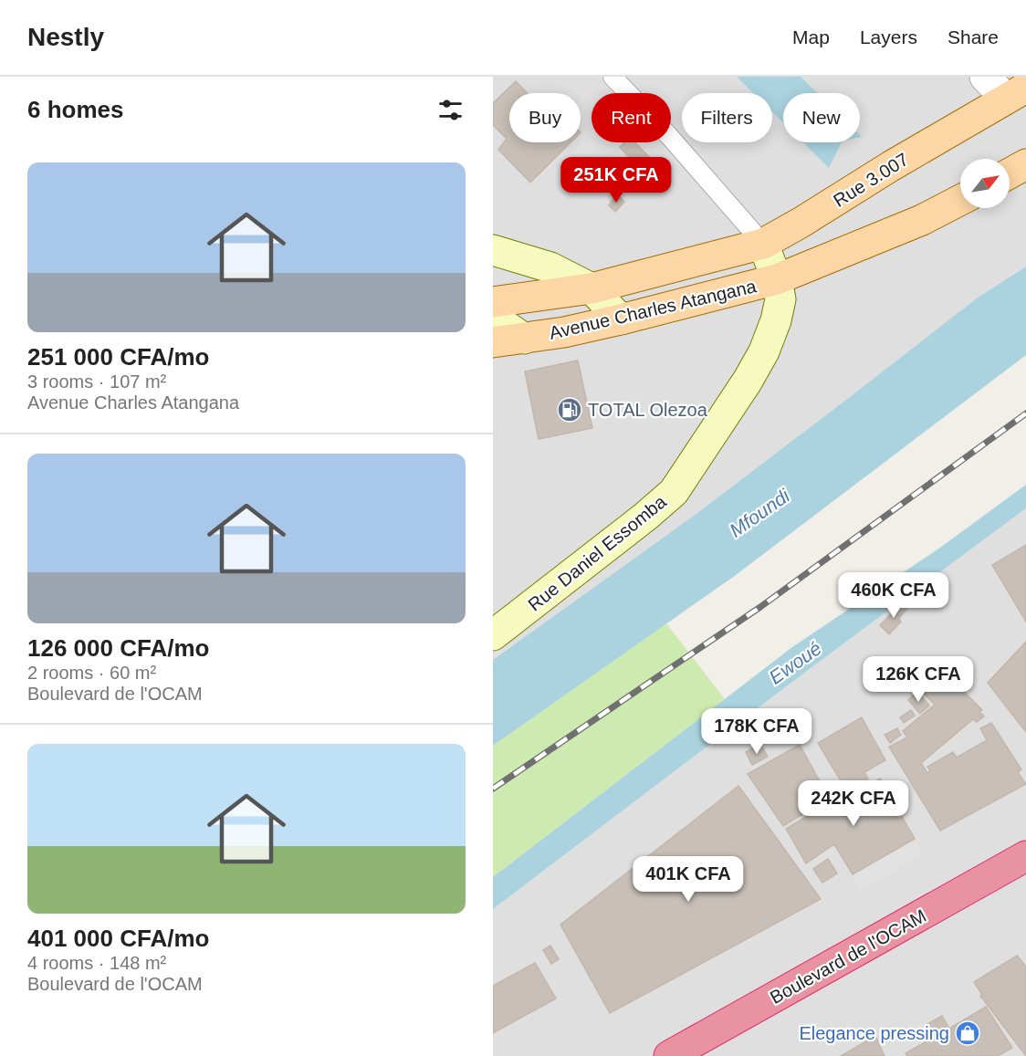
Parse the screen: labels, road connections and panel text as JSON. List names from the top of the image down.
{
  "streets": {
    "highway": ["Boulevard de l'OCAM"],
    "main road": ["Rue 3.007", "Avenue Charles Atangana", "Rue Daniel Essomba"]
  },
  "crossings": [
    ["Rue 3.007", "Avenue Charles Atangana"],
    ["Avenue Charles Atangana", "Rue Daniel Essomba"]
  ],
  "water": ["Mfoundi", "Ewoué"],
  "places": {
    "fuel station": ["TOTAL Olezoa"],
    "shop": ["Elegance pressing"]
  },
  "north": "top right",
  "page": {
    "header": "Nestly",
    "nav": ["Map", "Layers", "Share"],
    "heading": "6 homes",
    "chip": [
      "Buy",
      "Rent",
      "Filters",
      "New"
    ],
    "list": [
      {
        "name": "251 000 CFA/mo",
        "note": "3 rooms · 107 m² · Avenue Charles Atangana"
      },
      {
        "name": "126 000 CFA/mo",
        "note": "2 rooms · 60 m² · Boulevard de l'OCAM"
      },
      {
        "name": "401 000 CFA/mo",
        "note": "4 rooms · 148 m² · Boulevard de l'OCAM"
      }
    ],
    "price": [
      "251K CFA",
      "460K CFA",
      "126K CFA",
      "178K CFA",
      "242K CFA",
      "401K CFA"
    ]
  }
}
